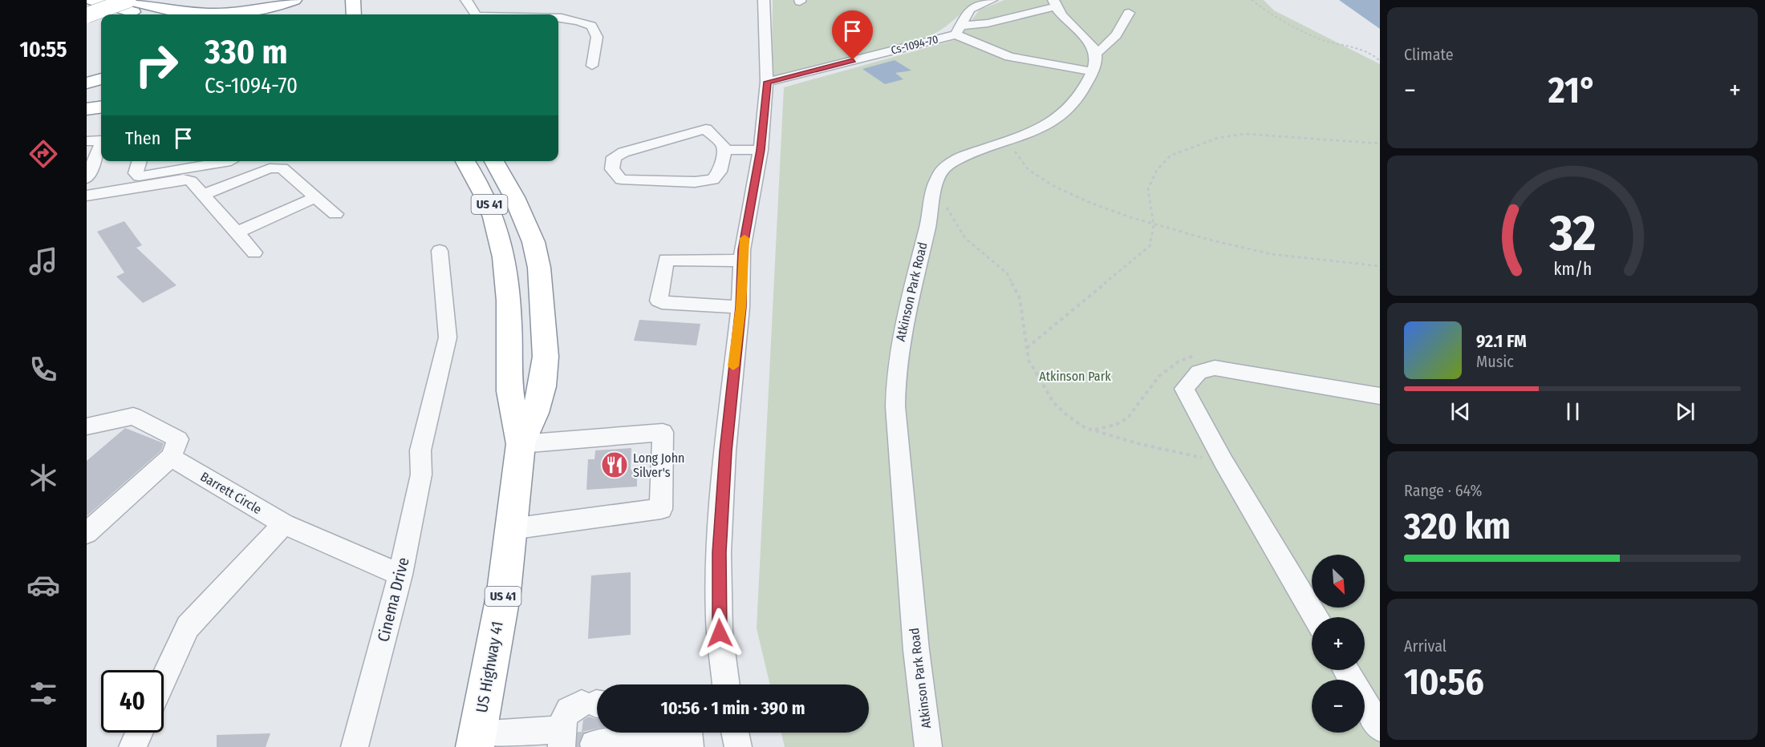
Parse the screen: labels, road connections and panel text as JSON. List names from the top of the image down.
{
  "streets": {
    "highway": ["US 41", "US Highway 41"],
    "street": [
      "Cs-1094-70",
      "Atkinson Park Road",
      "Barrett Circle",
      "Cinema Drive"
    ]
  },
  "crossings": [
    ["US 41", "US Highway 41"],
    ["Barrett Circle", "Cinema Drive"]
  ],
  "parks": ["Atkinson Park"],
  "places": {
    "restaurant": ["Long John Silver's"]
  },
  "north": "bottom right",
  "page": {
    "tabs": "10:55",
    "tile": [
      "Climate",
      ["Range · 64%", "320 km"],
      ["Arrival", "10:56"]
    ],
    "turn": ["330 m", "Cs-1094-70"],
    "heat": ["−", "21°", "+"],
    "then": "Then",
    "song": ["92.1 FM", "Music"],
    "map_buttons": ["+", "−"],
    "limit": "40",
    "trip": "10:56 · 1 min · 390 m",
    "gauge": ["32", "km/h"]
  }
}
